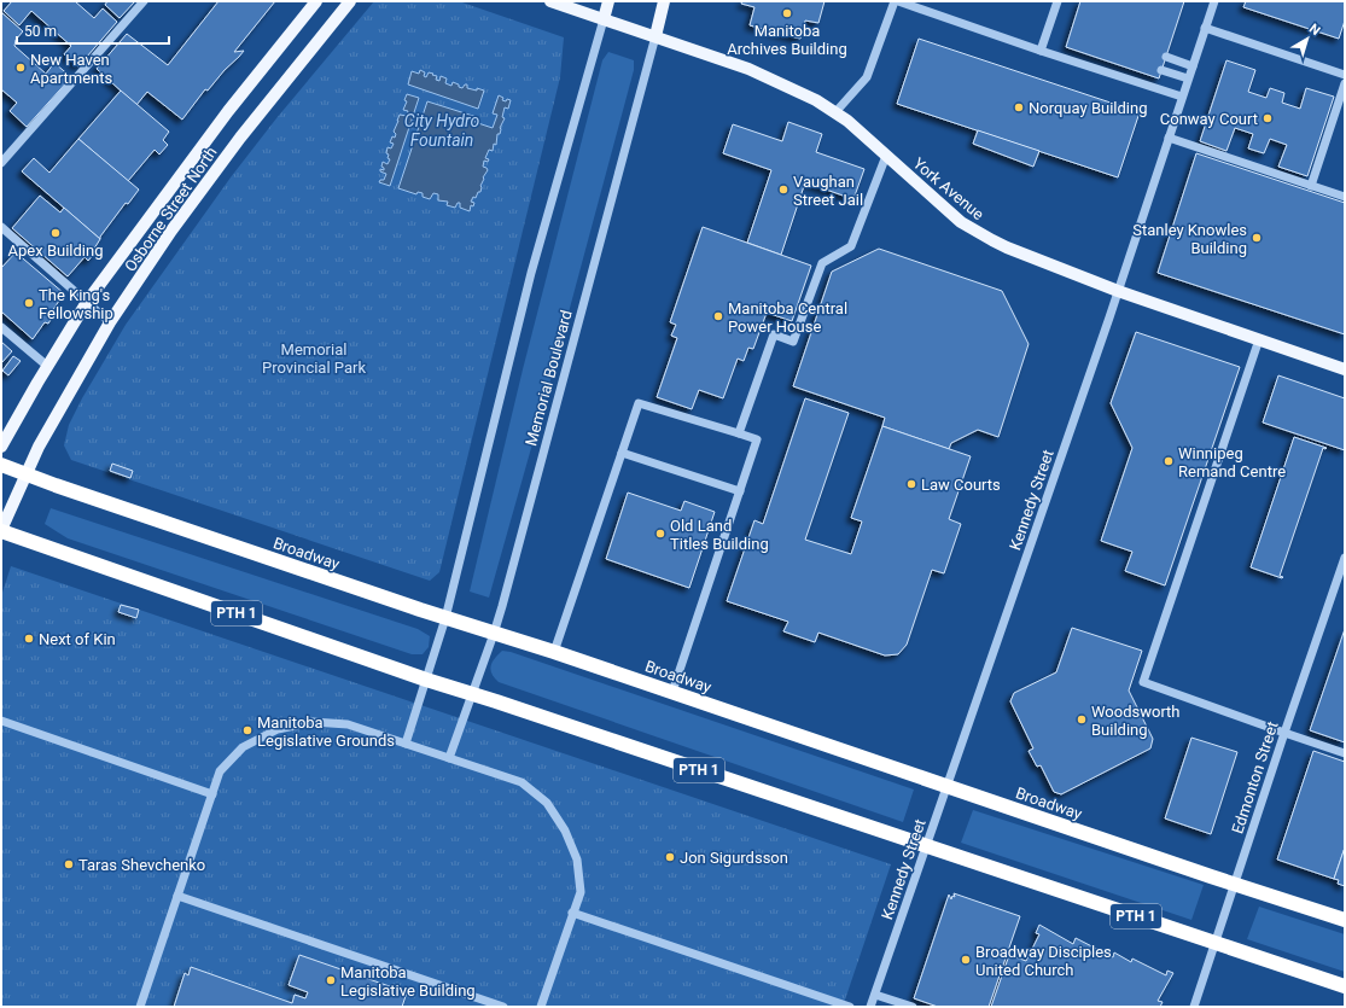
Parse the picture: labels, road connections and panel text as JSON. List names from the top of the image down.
{
  "streets": {
    "highway": ["Broadway", "PTH 1"],
    "main road": ["York Avenue", "Osborne Street North", "Memorial Boulevard"],
    "street": ["Kennedy Street", "Edmonton Street"]
  },
  "crossings": [
    ["York Avenue", "Memorial Boulevard"],
    ["York Avenue", "Kennedy Street"],
    ["Osborne Street North", "Broadway"],
    ["Osborne Street North", "PTH 1"],
    ["Memorial Boulevard", "Broadway"],
    ["Memorial Boulevard", "PTH 1"],
    ["Kennedy Street", "Broadway"],
    ["Kennedy Street", "PTH 1"],
    ["Broadway", "Edmonton Street"],
    ["PTH 1", "Edmonton Street"]
  ],
  "water": ["City Hydro Fountain"],
  "parks": ["Memorial Provincial Park"],
  "places": [
    "Manitoba Archives Building",
    "New Haven Apartments",
    "Norquay Building",
    "Conway Court",
    "Vaughan Street Jail",
    "Apex Building",
    "Stanley Knowles Building",
    "The King's Fellowship",
    "Manitoba Central Power House",
    "Winnipeg Remand Centre",
    "Law Courts",
    "Old Land Titles Building",
    "Next of Kin",
    "Woodsworth Building",
    "Manitoba Legislative Grounds",
    "Jon Sigurdsson",
    "Taras Shevchenko",
    "Broadway Disciples United Church",
    "Manitoba Legislative Building"
  ],
  "scale_bar": "50 m",
  "north": "top right"
}
